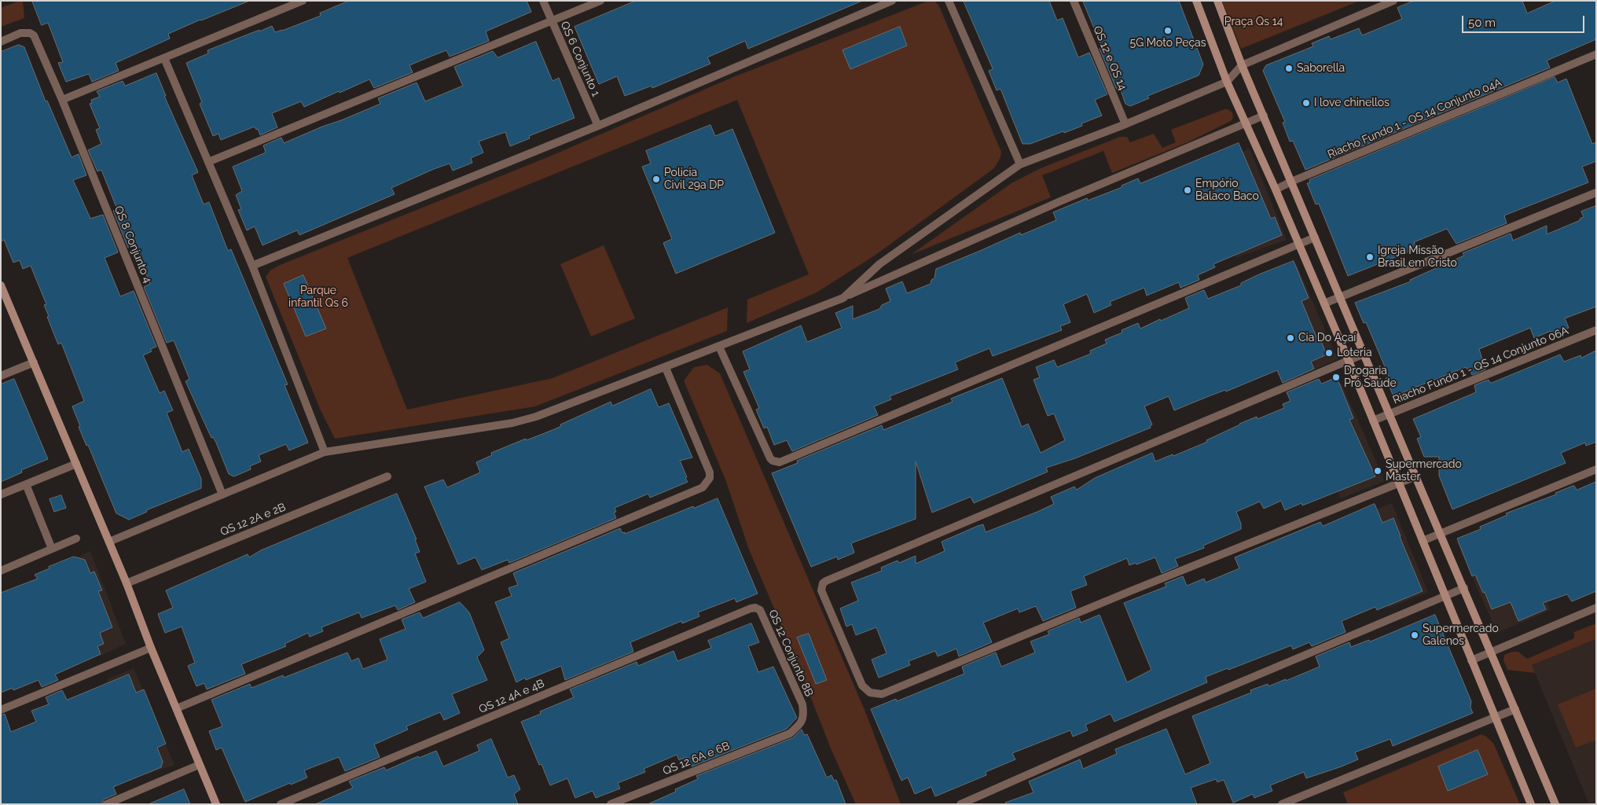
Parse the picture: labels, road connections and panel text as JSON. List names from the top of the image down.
{
  "streets": {
    "street": [
      "QS 12 e QS 14",
      "QS 6 Conjunto 1",
      "Riacho Fundo 1 - QS 14 Conjunto 04A",
      "QS 8 Conjunto 4",
      "Riacho Fundo 1 - QS 14 Conjunto 06A",
      "QS 12 2A e 2B",
      "QS 12 Conjunto 8B",
      "QS 12 4A e 4B",
      "QS 12 6A e 6B"
    ]
  },
  "crossings": [
    ["QS 12 Conjunto 8B", "QS 12 4A e 4B"],
    ["QS 12 Conjunto 8B", "QS 12 6A e 6B"]
  ],
  "parks": ["Praça Qs 14", "Parque infantil Qs 6"],
  "places": [
    "5G Moto Peças",
    "Saborella",
    "I love chinellos",
    "Policia Civil 29a DP",
    "Empório Balaco Baco",
    "Igreja Missão Brasil em Cristo",
    "Cia Do Açaí",
    "Loteria",
    "Drogaria Pró Saúde",
    "Supermercado Master",
    "Supermercado Galenos"
  ],
  "scale_bar": "50 m"
}
